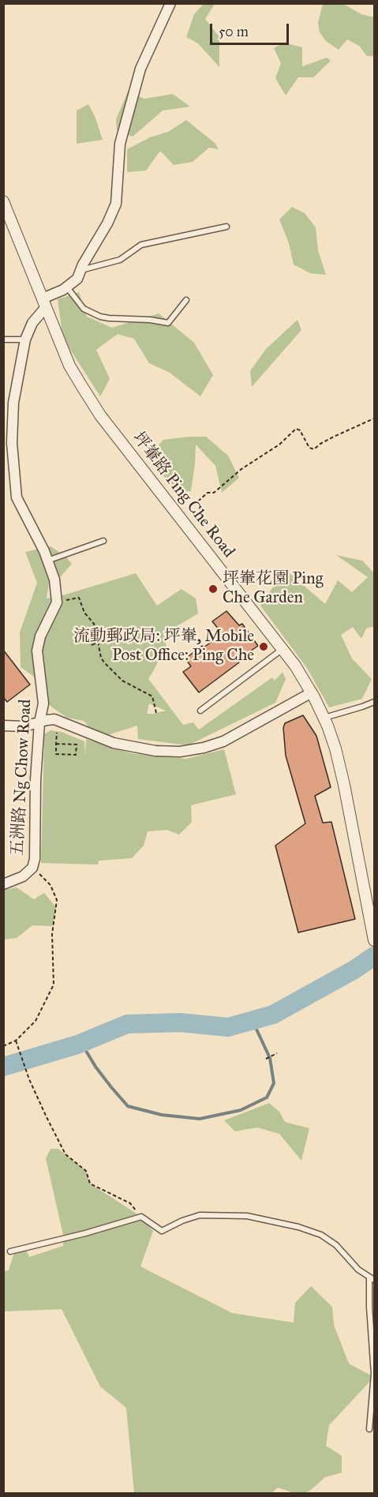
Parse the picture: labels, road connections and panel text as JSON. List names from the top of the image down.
{
  "streets": {
    "street": ["坪輋路 Ping Che Road", "五洲路 Ng Chow Road"]
  },
  "crossings": [
    ["坪輋路 Ping Che Road", "五洲路 Ng Chow Road"]
  ],
  "places": ["坪輋花園 Ping Che Garden", "流動郵政局: 坪輋, Mobile Post Office: Ping Che"],
  "scale_bar": "50 m"
}
